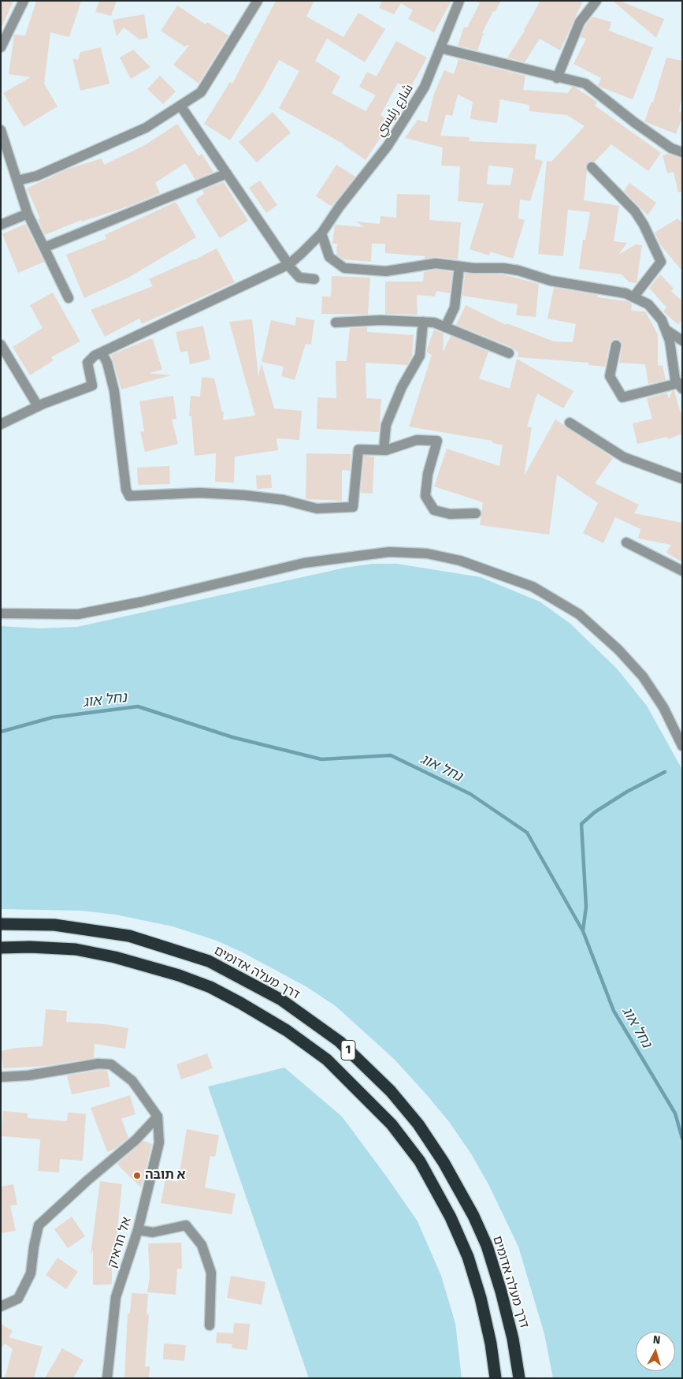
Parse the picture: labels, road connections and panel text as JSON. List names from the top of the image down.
{
  "streets": {
    "highway": ["דרך מעלה אדומים", "1"],
    "street": ["شارع رئيسي", "אל חראיק"]
  },
  "water": ["נחל אוג"],
  "places": ["א תובה"],
  "north": "top"
}
